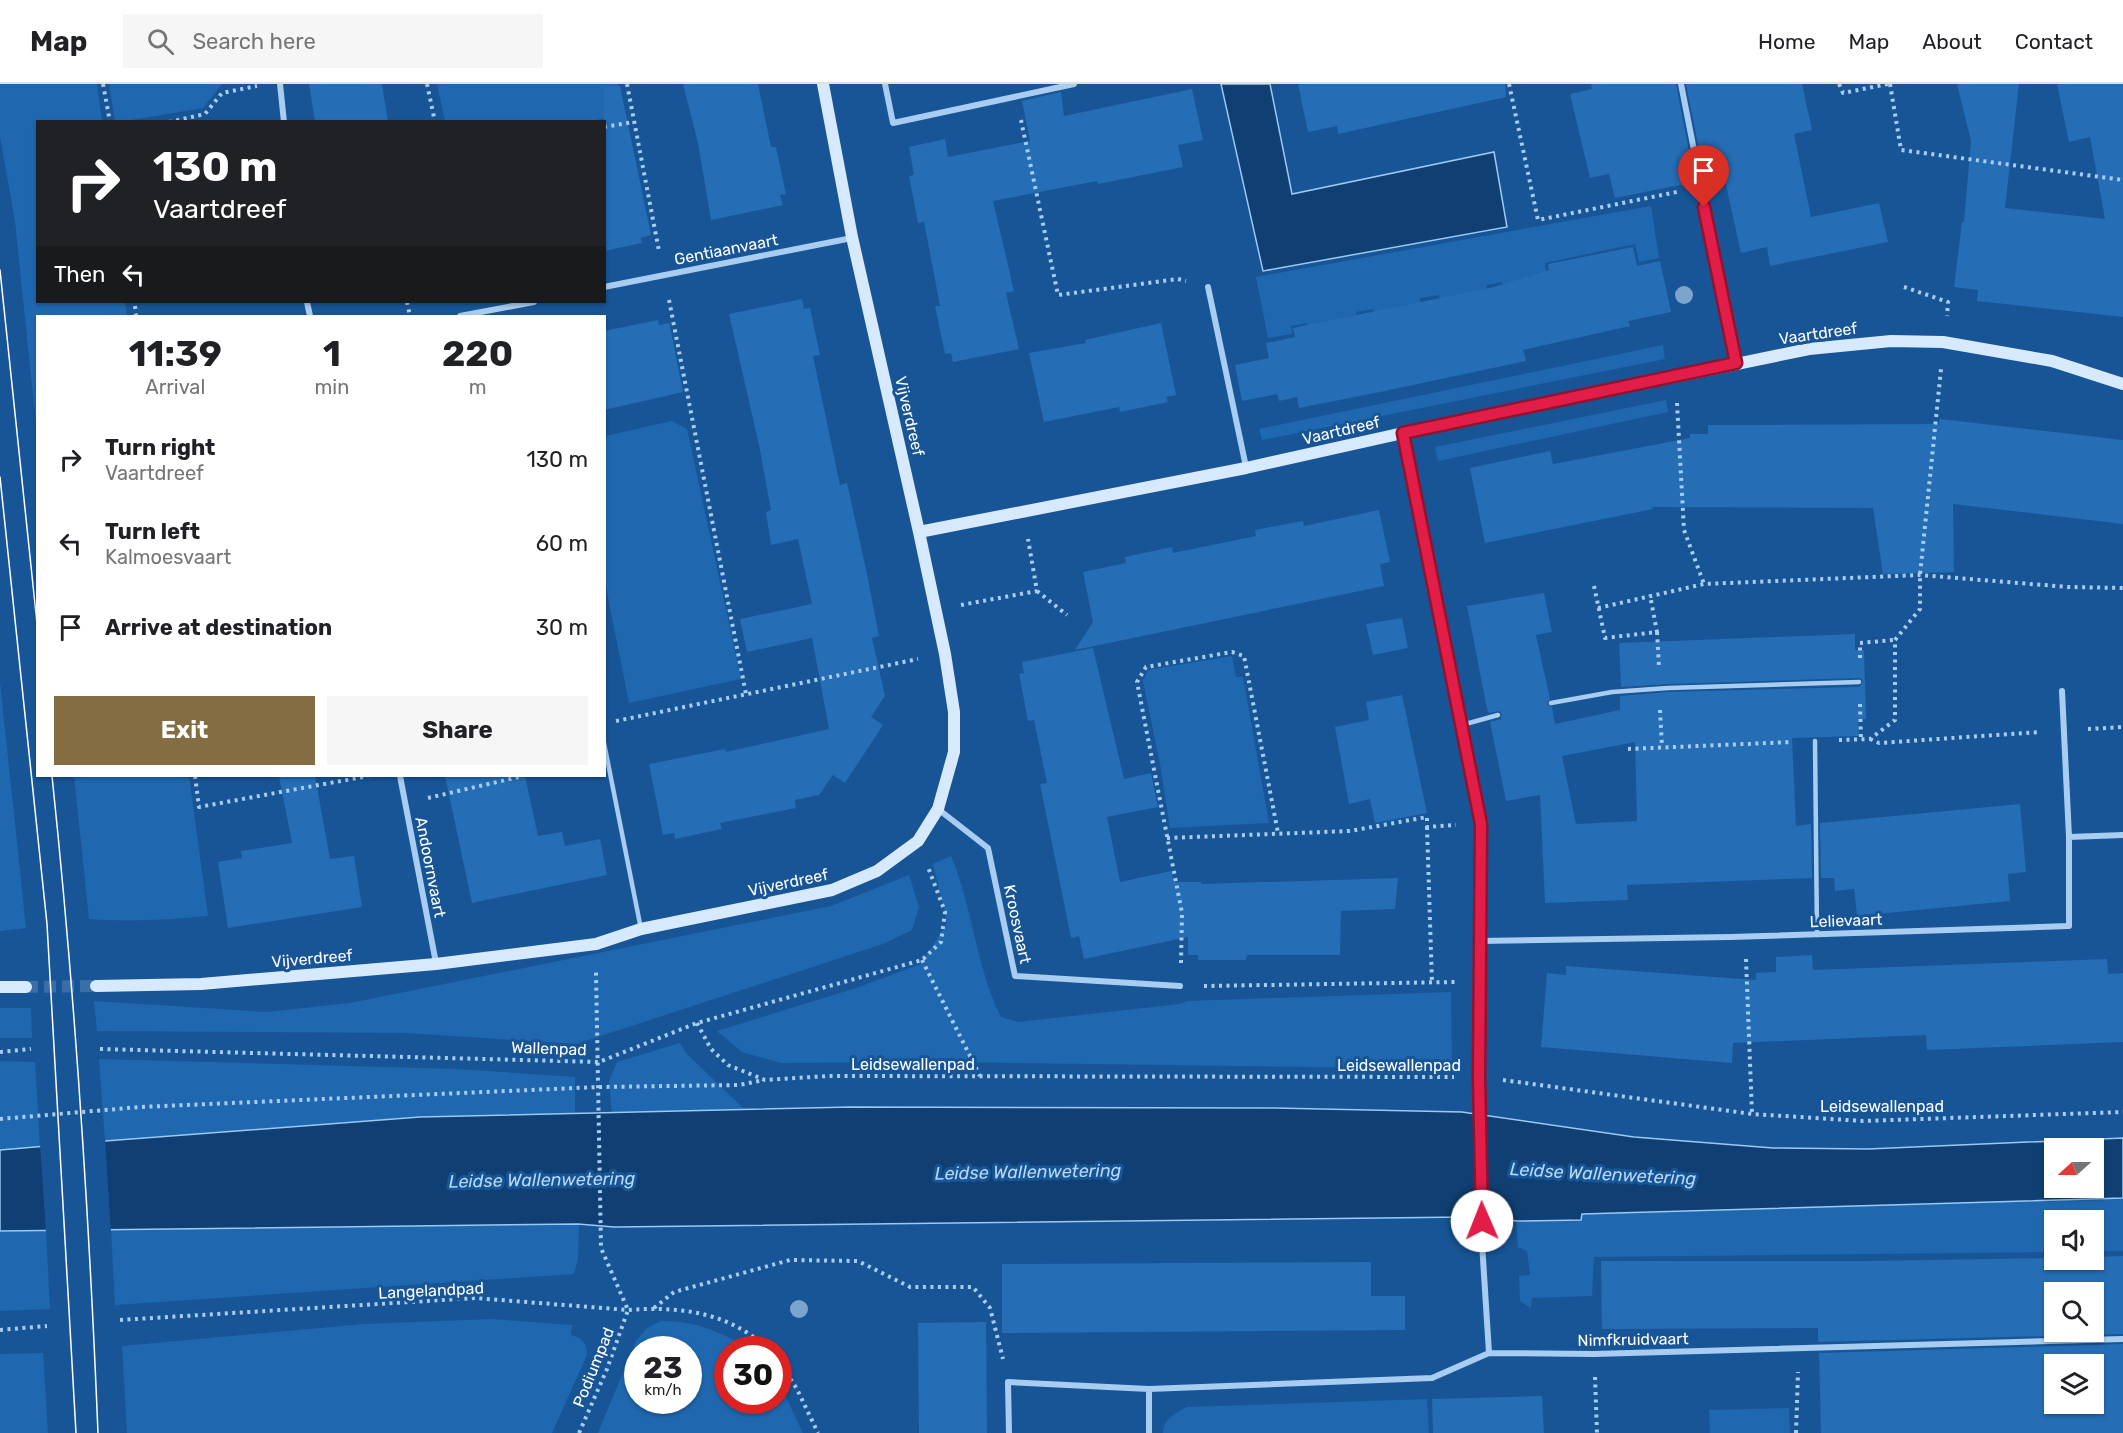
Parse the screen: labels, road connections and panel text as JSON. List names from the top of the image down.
{
  "streets": {
    "street": [
      "Gentiaanvaart",
      "Vaartdreef",
      "Vijverdreef",
      "Andoornvaart",
      "Lelievaart",
      "Kroosvaart",
      "Nimfkruidvaart"
    ],
    "path": [
      "Wallenpad",
      "Leidsewallenpad",
      "Langelandpad",
      "Podiumpad"
    ]
  },
  "crossings": [
    ["Gentiaanvaart", "Vijverdreef"],
    ["Vaartdreef", "Vijverdreef"],
    ["Vijverdreef", "Andoornvaart"],
    ["Vijverdreef", "Kroosvaart"],
    ["Wallenpad", "Leidsewallenpad"],
    ["Langelandpad", "Podiumpad"]
  ],
  "water": ["Leidse Wallenwetering"],
  "north": "left",
  "page": {
    "header": "Map",
    "search": "Search here",
    "nav": [
      "Home",
      "Map",
      "About",
      "Contact"
    ],
    "turn": ["130 m", "Vaartdreef"],
    "then": "Then",
    "eta": [
      "11:39",
      "Arrival",
      "1",
      "min",
      "220",
      "m"
    ],
    "list": [
      {
        "name": "Turn right",
        "note": "Vaartdreef",
        "value": "130 m"
      },
      {
        "name": "Turn left",
        "note": "Kalmoesvaart",
        "value": "60 m"
      },
      {
        "name": "Arrive at destination",
        "value": "30 m"
      }
    ],
    "buttons": ["Exit", "Share"],
    "speed": "23 km/h",
    "limit": "30"
  }
}
